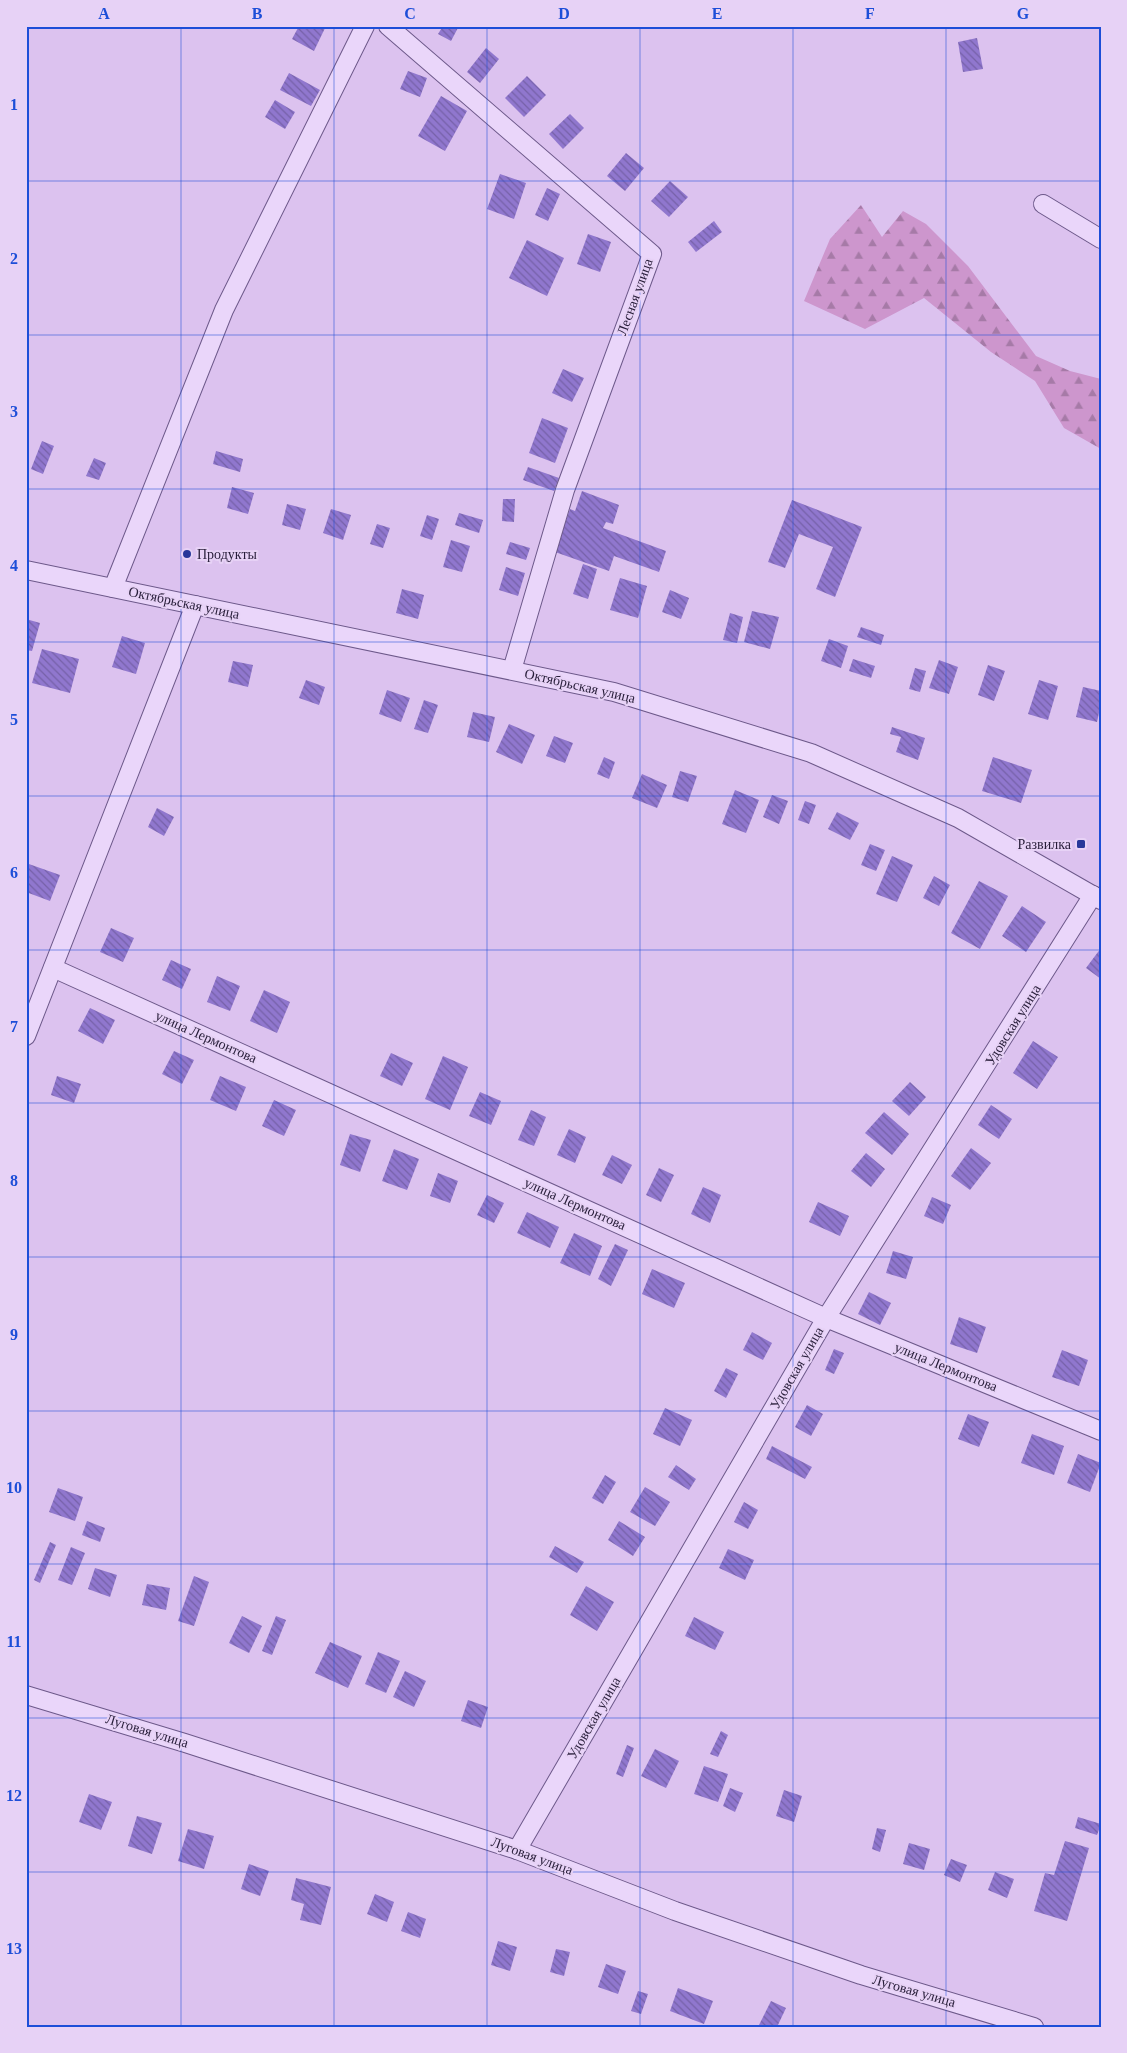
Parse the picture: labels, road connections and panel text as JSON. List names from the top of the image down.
{
  "streets": {
    "street": [
      "Лесная улица",
      "Октябрьская улица",
      "Удовская улица",
      "улица Лермонтова",
      "Луговая улица"
    ]
  },
  "crossings": [
    ["Лесная улица", "Октябрьская улица"],
    ["Октябрьская улица", "Удовская улица"],
    ["Удовская улица", "улица Лермонтова"],
    ["Удовская улица", "Луговая улица"]
  ],
  "places": {
    "other": ["Продукты"],
    "transit": ["Развилка"]
  },
  "grid": {
    "columns": [
      "A",
      "B",
      "C",
      "D",
      "E",
      "F",
      "G"
    ],
    "rows": [
      "1",
      "2",
      "3",
      "4",
      "5",
      "6",
      "7",
      "8",
      "9",
      "10",
      "11",
      "12",
      "13"
    ]
  }
}
